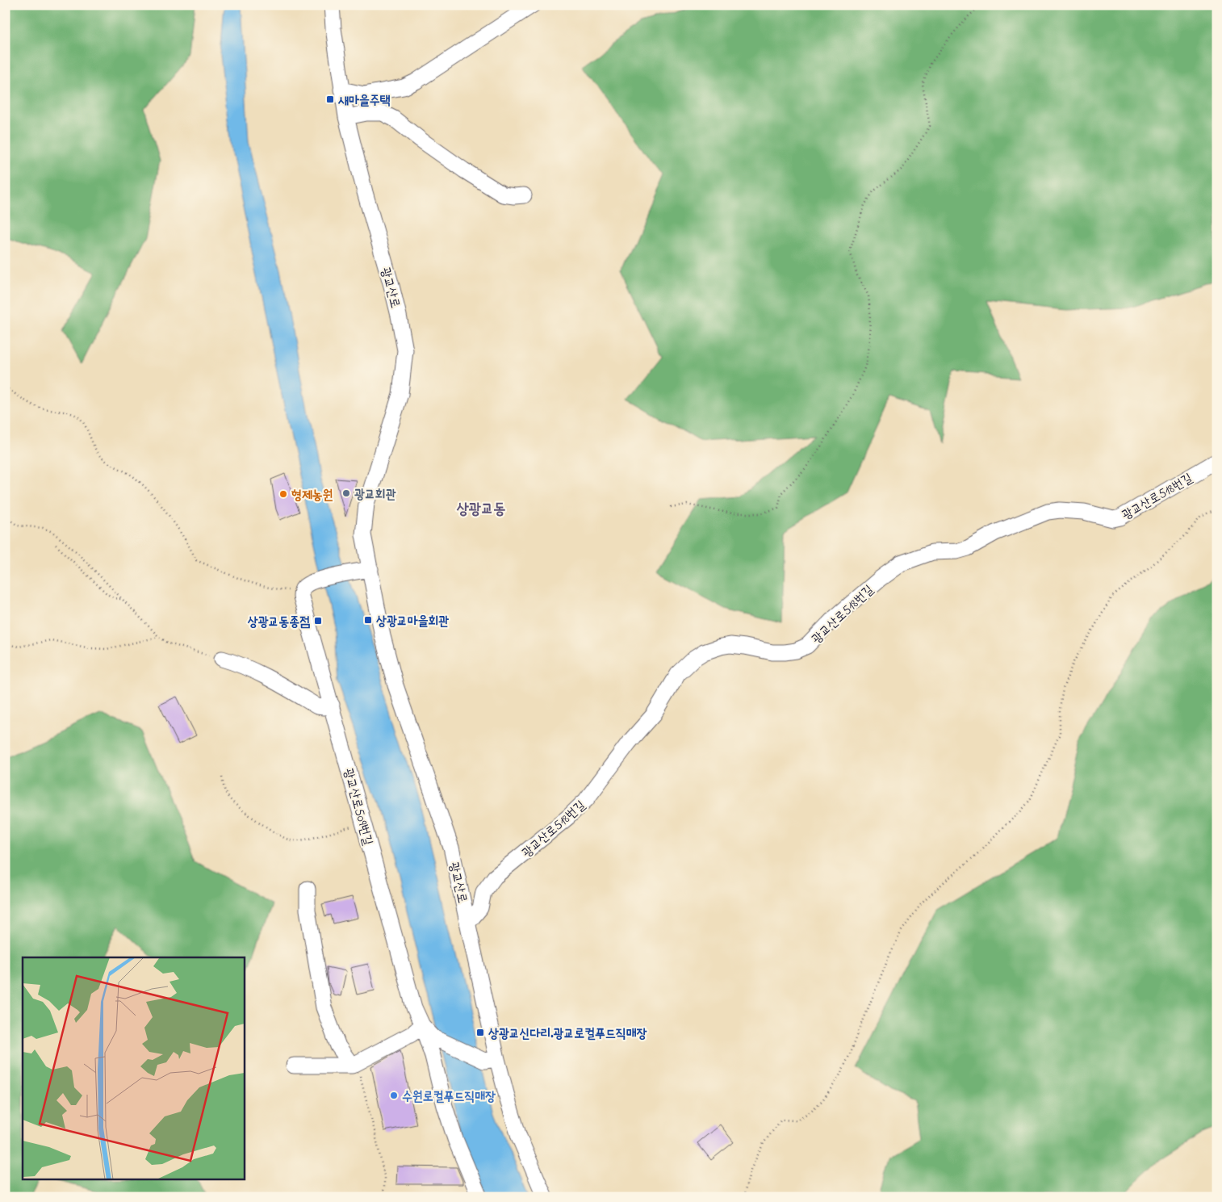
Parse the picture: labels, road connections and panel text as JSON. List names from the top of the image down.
{
  "streets": {
    "street": ["광교산로", "광교산로518번길", "광교산로509번길"]
  },
  "crossings": [
    ["광교산로", "광교산로518번길"],
    ["광교산로", "광교산로509번길"]
  ],
  "districts": ["상광교동"],
  "places": {
    "transit": [
      "새마을주택",
      "상광교마을회관",
      "상광교동종점",
      "상광교신다리.광교로컬푸드직매장"
    ],
    "other": ["광교회관", "형제농원", "수원로컬푸드직매장"]
  }
}
